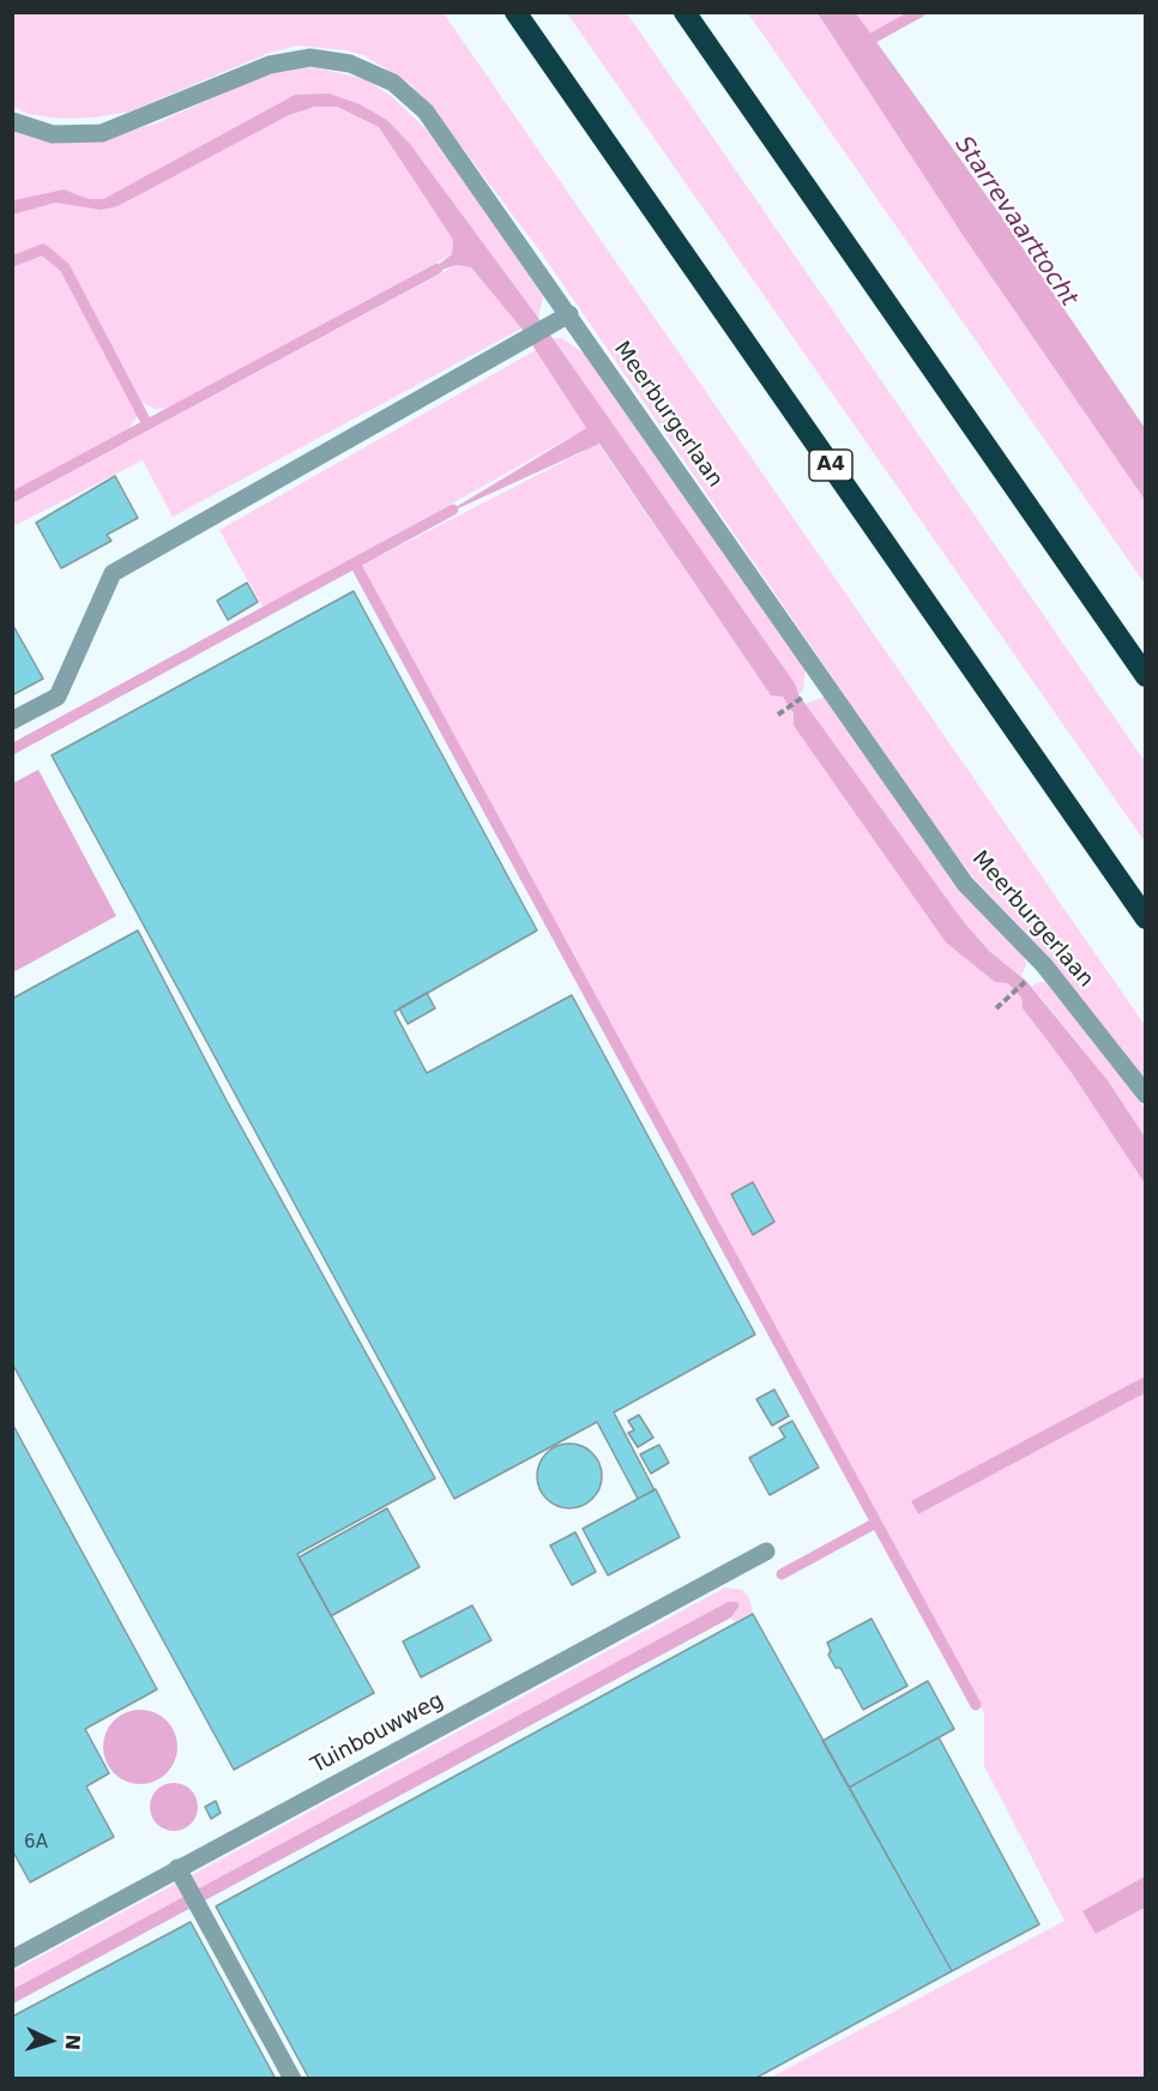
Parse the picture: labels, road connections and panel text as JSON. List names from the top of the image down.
{
  "streets": {
    "highway": ["A4"],
    "street": ["Meerburgerlaan", "Tuinbouwweg"]
  },
  "water": ["Starrevaarttocht"],
  "house_numbers": ["6A"],
  "north": "right"
}
